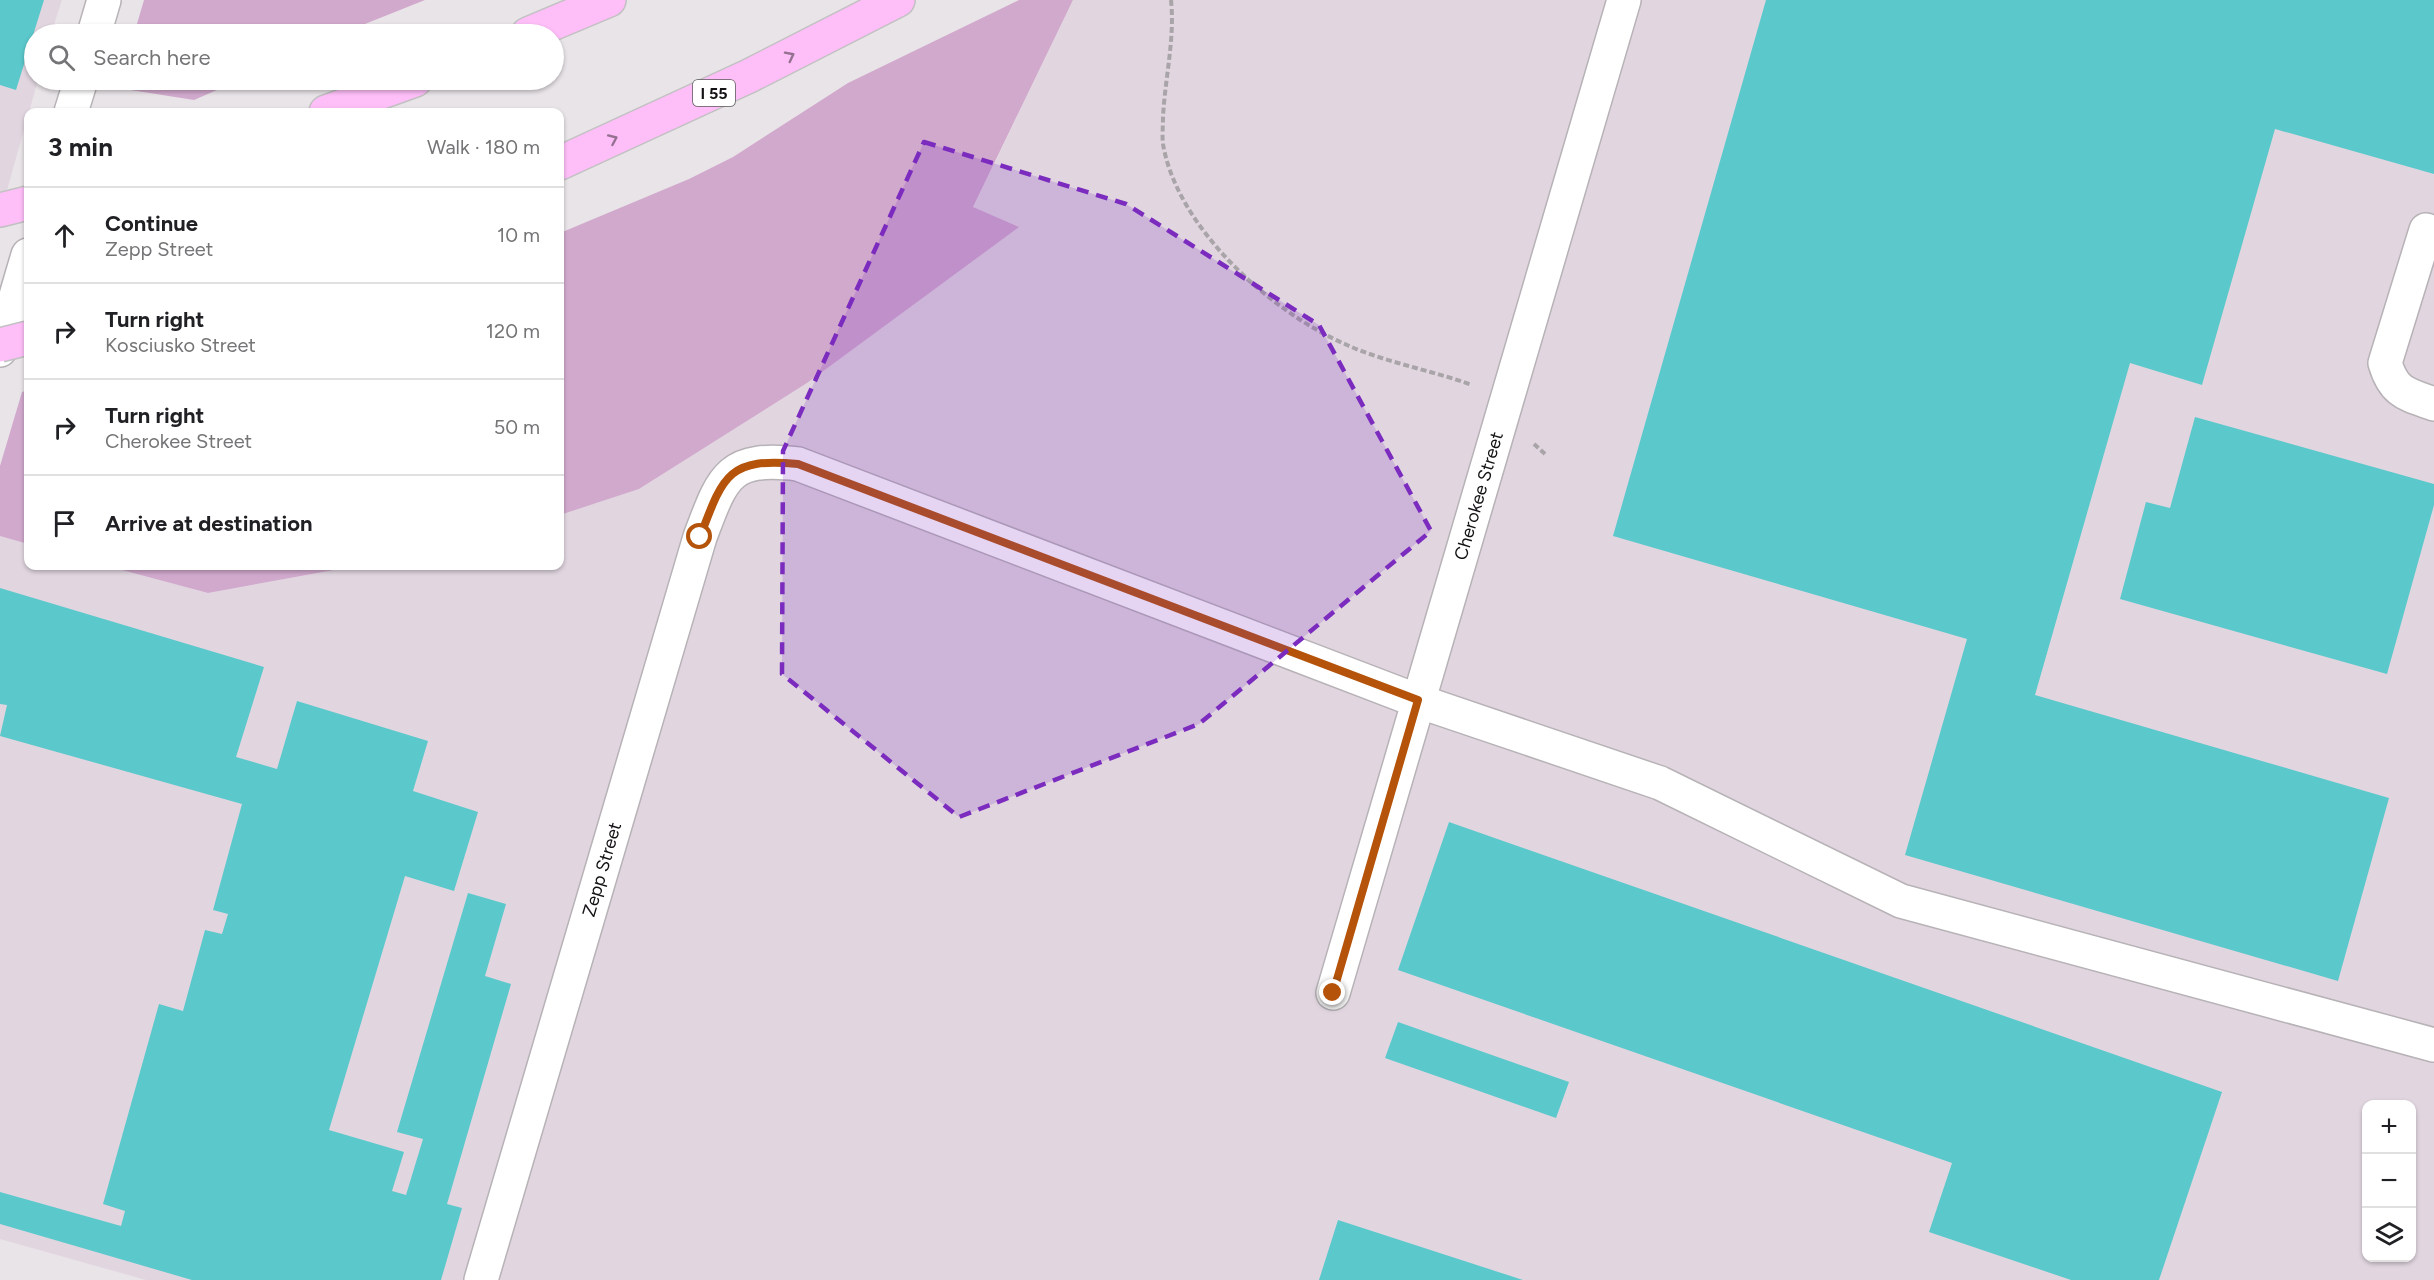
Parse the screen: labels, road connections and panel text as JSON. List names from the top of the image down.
{
  "streets": {
    "highway": ["I 55"],
    "street": ["Cherokee Street", "Zepp Street"]
  },
  "crossings": [
    ["Cherokee Street", "Zepp Street"]
  ],
  "page": {
    "search": "Search here",
    "heading": ["3 min", "Walk · 180 m"],
    "list": [
      ["Continue", "Zepp Street", "10 m"],
      ["Turn right", "Kosciusko Street", "120 m"],
      ["Turn right", "Cherokee Street", "50 m"],
      "Arrive at destination"
    ],
    "map_buttons": ["+", "−"]
  }
}
